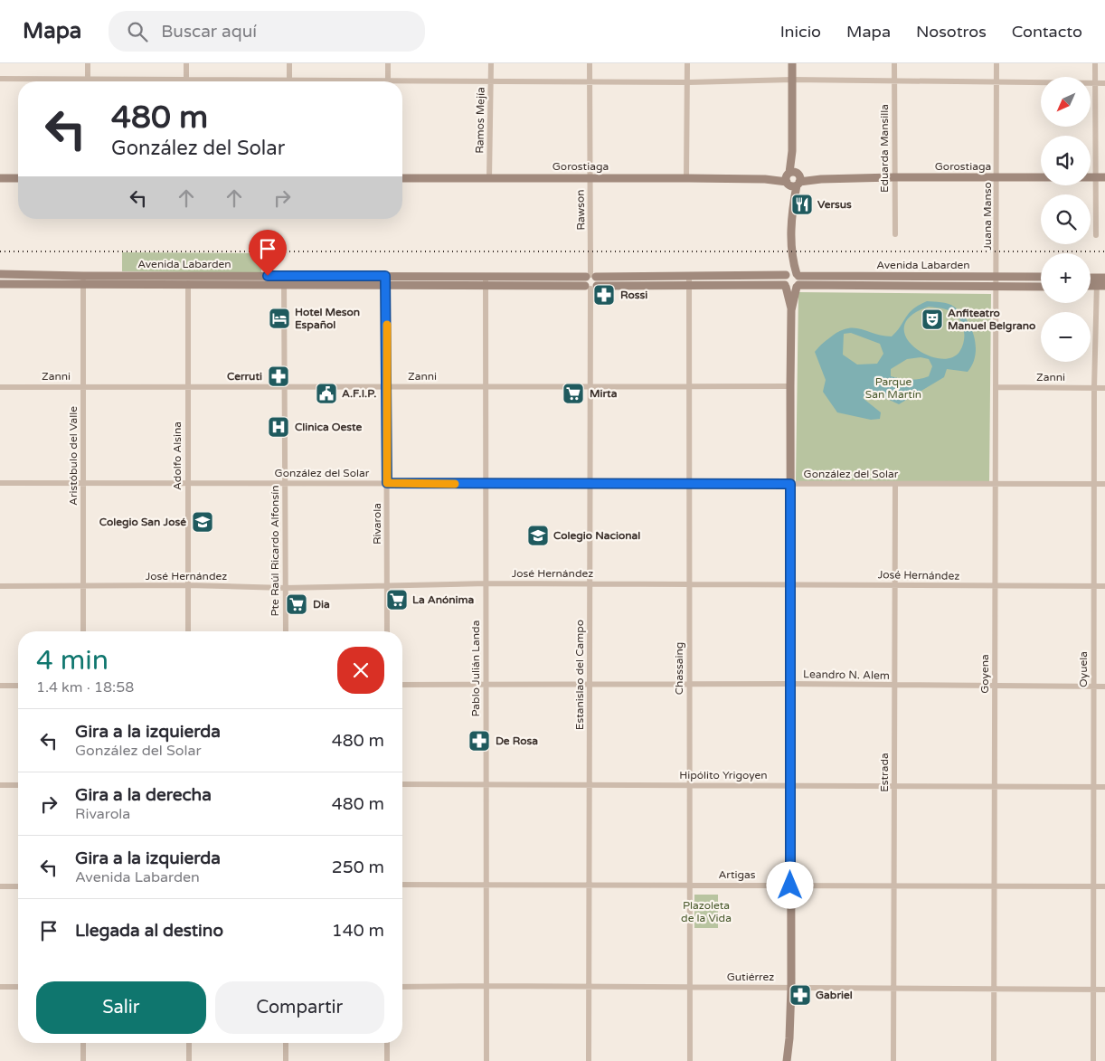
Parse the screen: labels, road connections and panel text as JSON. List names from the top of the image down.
{
  "streets": {
    "main road": ["Gorostiaga", "Avenida Labarden"],
    "street": [
      "Ramos Mejía",
      "Eduarda Mansilla",
      "Rawson",
      "Juana Manso",
      "Zanni",
      "Aristóbulo del Valle",
      "Adolfo Alsina",
      "González del Solar",
      "Rivarola",
      "Pte Raúl Ricardo Alfonsín",
      "José Hernández",
      "Pablo Julián Landa",
      "Chassaing",
      "Oyuela",
      "Goyena",
      "Estanislao del Campo",
      "Leandro N. Alem",
      "Estrada",
      "Hipólito Yrigoyen",
      "Artigas",
      "Gutiérrez"
    ]
  },
  "crossings": [
    ["Ramos Mejía", "Gorostiaga"],
    ["Eduarda Mansilla", "Gorostiaga"],
    ["Gorostiaga", "Rawson"],
    ["Gorostiaga", "Juana Manso"],
    ["Rawson", "Avenida Labarden"],
    ["Juana Manso", "Avenida Labarden"],
    ["Juana Manso", "Goyena"],
    ["Avenida Labarden", "Aristóbulo del Valle"],
    ["Avenida Labarden", "Adolfo Alsina"],
    ["Avenida Labarden", "Rivarola"],
    ["Avenida Labarden", "Pte Raúl Ricardo Alfonsín"],
    ["Avenida Labarden", "Pablo Julián Landa"],
    ["Avenida Labarden", "Chassaing"],
    ["Avenida Labarden", "Goyena"],
    ["Avenida Labarden", "Estanislao del Campo"],
    ["Zanni", "Aristóbulo del Valle"],
    ["Zanni", "Adolfo Alsina"],
    ["Zanni", "Rivarola"],
    ["Zanni", "Pte Raúl Ricardo Alfonsín"],
    ["Zanni", "Pablo Julián Landa"],
    ["Zanni", "Chassaing"],
    ["Zanni", "Oyuela"],
    ["Zanni", "Goyena"],
    ["Zanni", "Estanislao del Campo"],
    ["Aristóbulo del Valle", "González del Solar"],
    ["Aristóbulo del Valle", "José Hernández"],
    ["Adolfo Alsina", "González del Solar"],
    ["Adolfo Alsina", "José Hernández"],
    ["González del Solar", "Rivarola"],
    ["González del Solar", "Pte Raúl Ricardo Alfonsín"],
    ["González del Solar", "Pablo Julián Landa"],
    ["González del Solar", "Chassaing"],
    ["González del Solar", "Oyuela"],
    ["González del Solar", "Goyena"],
    ["González del Solar", "Estanislao del Campo"],
    ["González del Solar", "Estrada"],
    ["Rivarola", "José Hernández"],
    ["Pte Raúl Ricardo Alfonsín", "José Hernández"],
    ["José Hernández", "Pablo Julián Landa"],
    ["José Hernández", "Chassaing"],
    ["José Hernández", "Oyuela"],
    ["José Hernández", "Goyena"],
    ["José Hernández", "Estanislao del Campo"],
    ["José Hernández", "Estrada"],
    ["Pablo Julián Landa", "Leandro N. Alem"],
    ["Pablo Julián Landa", "Hipólito Yrigoyen"],
    ["Pablo Julián Landa", "Artigas"],
    ["Pablo Julián Landa", "Gutiérrez"],
    ["Chassaing", "Leandro N. Alem"],
    ["Chassaing", "Hipólito Yrigoyen"],
    ["Chassaing", "Artigas"],
    ["Chassaing", "Gutiérrez"],
    ["Oyuela", "Leandro N. Alem"],
    ["Oyuela", "Hipólito Yrigoyen"],
    ["Oyuela", "Artigas"],
    ["Oyuela", "Gutiérrez"],
    ["Goyena", "Leandro N. Alem"],
    ["Goyena", "Hipólito Yrigoyen"],
    ["Goyena", "Artigas"],
    ["Goyena", "Gutiérrez"],
    ["Estanislao del Campo", "Leandro N. Alem"],
    ["Estanislao del Campo", "Hipólito Yrigoyen"],
    ["Estanislao del Campo", "Artigas"],
    ["Estanislao del Campo", "Gutiérrez"],
    ["Leandro N. Alem", "Estrada"],
    ["Estrada", "Hipólito Yrigoyen"],
    ["Estrada", "Artigas"],
    ["Estrada", "Gutiérrez"]
  ],
  "parks": ["Parque San Martín", "Plazoleta de la Vida"],
  "places": {
    "restaurant": ["Versus"],
    "pharmacy": [
      "Rossi",
      "Cerruti",
      "De Rosa",
      "Gabriel"
    ],
    "hotel": ["Hotel Meson Español"],
    "theatre": ["Anfiteatro Manuel Belgrano"],
    "public building": ["A.F.I.P."],
    "supermarket": ["Mirta", "La Anónima", "Dia"],
    "hospital": ["Clinica Oeste"],
    "school or university": ["Colegio San José", "Colegio Nacional"]
  },
  "north": "bottom left",
  "page": {
    "header": "Mapa",
    "search": "Buscar aquí",
    "nav": [
      "Inicio",
      "Mapa",
      "Nosotros",
      "Contacto"
    ],
    "map_buttons": ["+", "−"],
    "turn": ["480 m", "González del Solar"],
    "heading": ["4 min", "1.4 km · 18:58"],
    "list": [
      {
        "name": "Gira a la izquierda",
        "note": "González del Solar",
        "value": "480 m"
      },
      {
        "name": "Gira a la derecha",
        "note": "Rivarola",
        "value": "480 m"
      },
      {
        "name": "Gira a la izquierda",
        "note": "Avenida Labarden",
        "value": "250 m"
      },
      {
        "name": "Llegada al destino",
        "value": "140 m"
      }
    ],
    "buttons": ["Salir", "Compartir"]
  }
}
